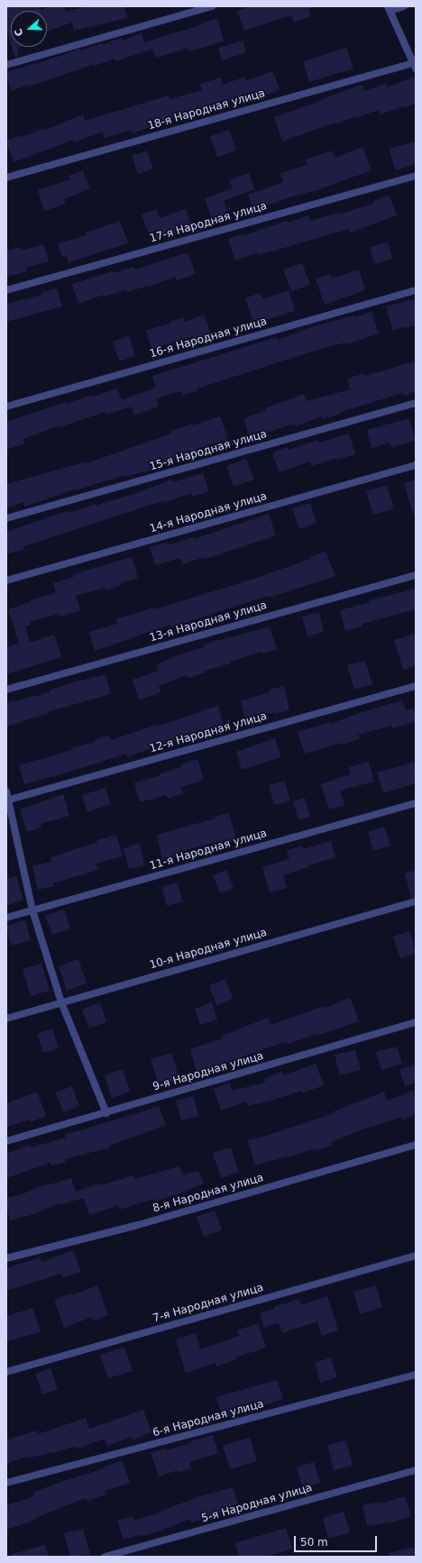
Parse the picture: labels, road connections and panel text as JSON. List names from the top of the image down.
{
  "streets": {
    "street": [
      "18-я Народная улица",
      "17-я Народная улица",
      "16-я Народная улица",
      "15-я Народная улица",
      "14-я Народная улица",
      "13-я Народная улица",
      "12-я Народная улица",
      "11-я Народная улица",
      "10-я Народная улица",
      "9-я Народная улица",
      "8-я Народная улица",
      "7-я Народная улица",
      "6-я Народная улица",
      "5-я Народная улица"
    ]
  },
  "scale_bar": "50 m",
  "north": "left"
}
